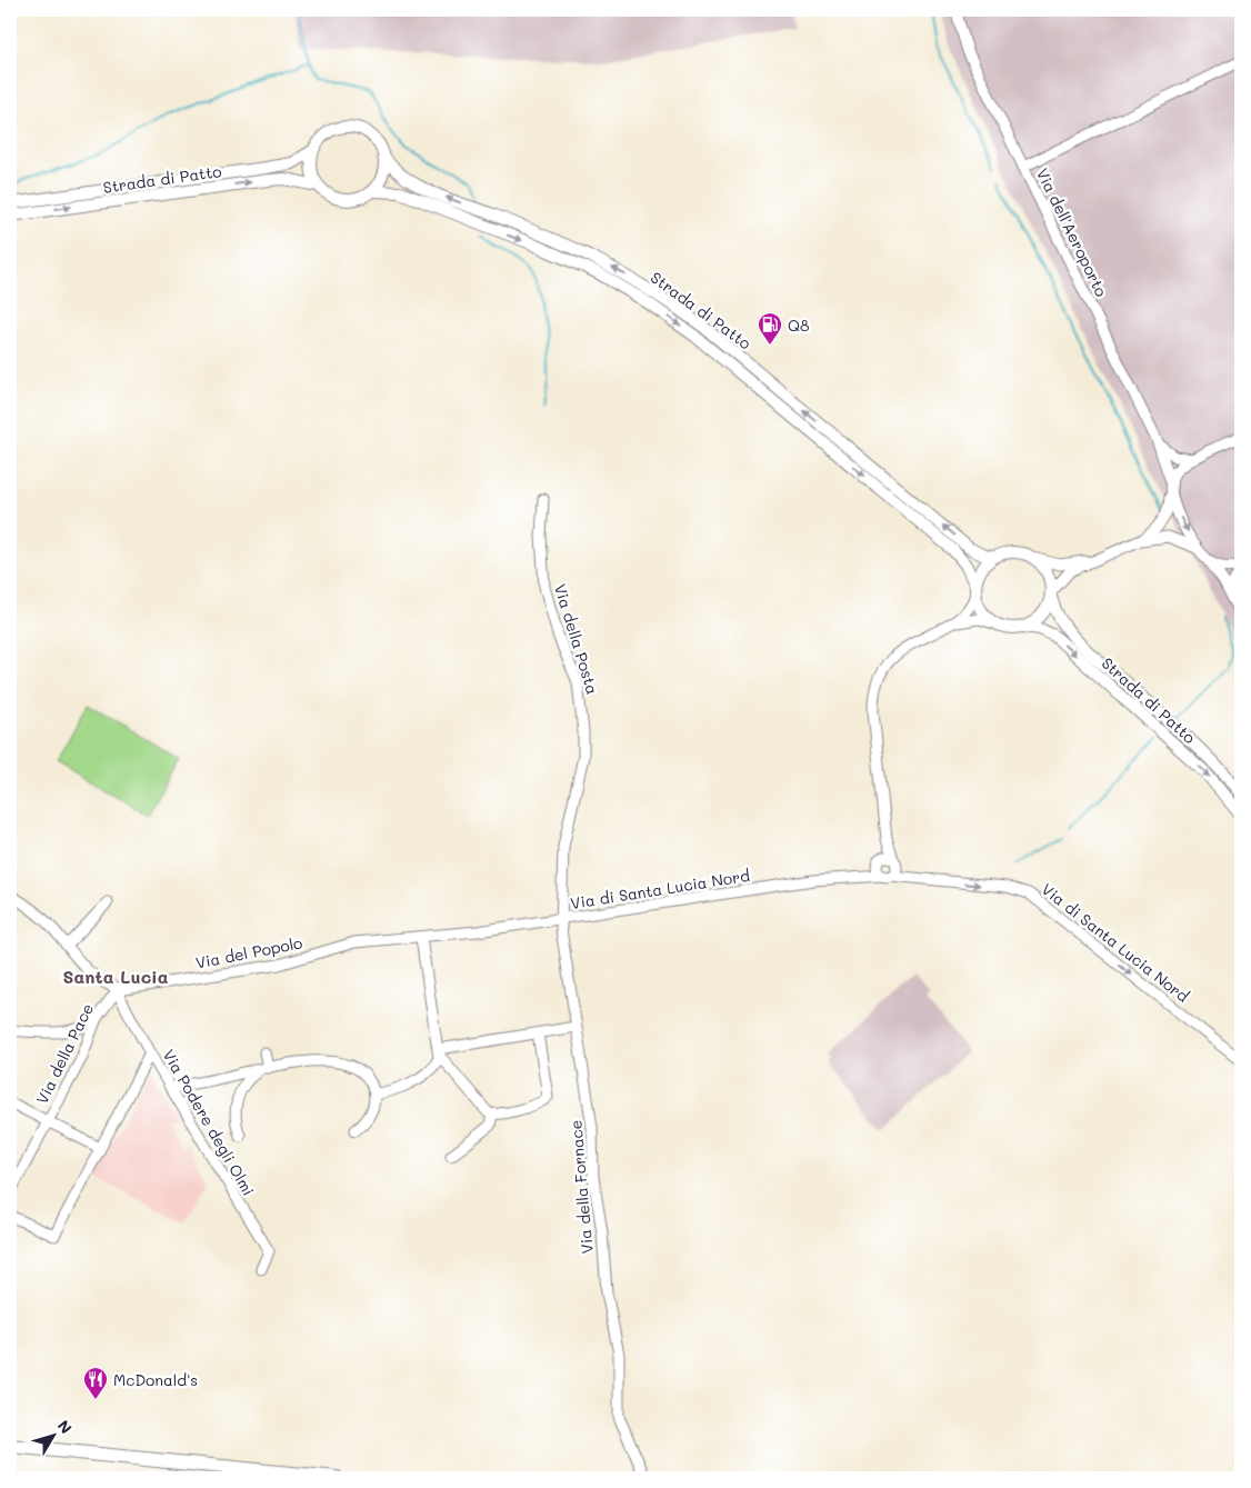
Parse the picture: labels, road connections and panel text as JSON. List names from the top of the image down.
{
  "streets": {
    "main road": ["Strada di Patto"],
    "street": [
      "Via dell'Aeroporto",
      "Via della Posta",
      "Via di Santa Lucia Nord",
      "Via del Popolo",
      "Via della Pace",
      "Via Podere degli Olmi",
      "Via della Fornace"
    ]
  },
  "crossings": [
    ["Via della Posta", "Via di Santa Lucia Nord"],
    ["Via della Posta", "Via del Popolo"],
    ["Via della Posta", "Via della Fornace"],
    ["Via di Santa Lucia Nord", "Via del Popolo"],
    ["Via di Santa Lucia Nord", "Via della Fornace"],
    ["Via del Popolo", "Via della Pace"],
    ["Via del Popolo", "Via Podere degli Olmi"],
    ["Via del Popolo", "Via della Fornace"],
    ["Via della Pace", "Via Podere degli Olmi"]
  ],
  "one_way": ["Via di Santa Lucia Nord"],
  "districts": ["Santa Lucia"],
  "places": {
    "fuel station": ["Q8"],
    "restaurant": ["McDonald's"]
  },
  "north": "top right"
}
